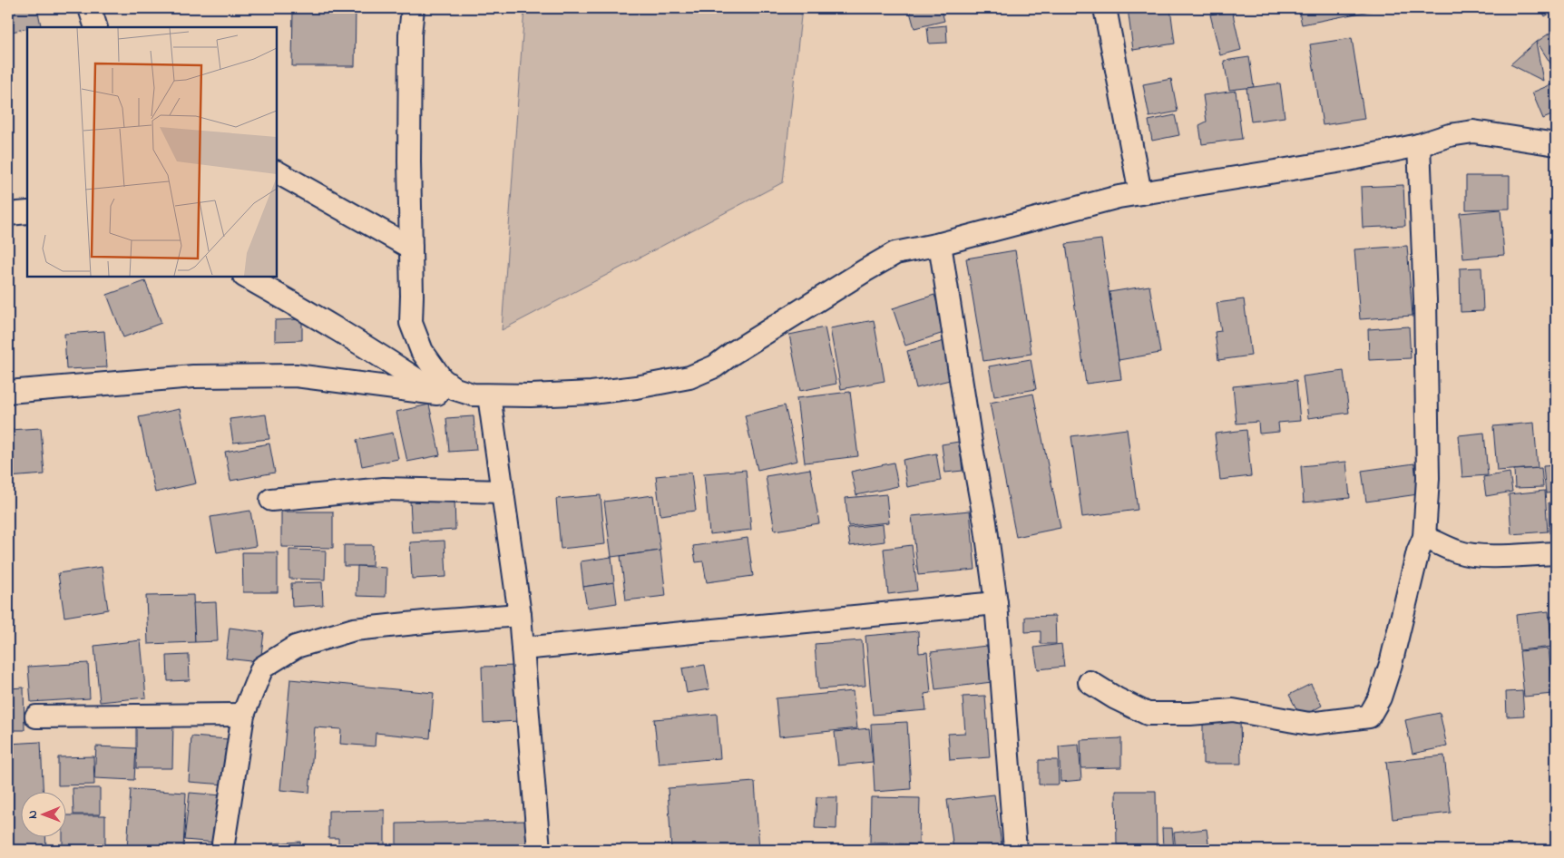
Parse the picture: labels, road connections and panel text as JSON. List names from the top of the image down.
{
  "north": "left"
}
